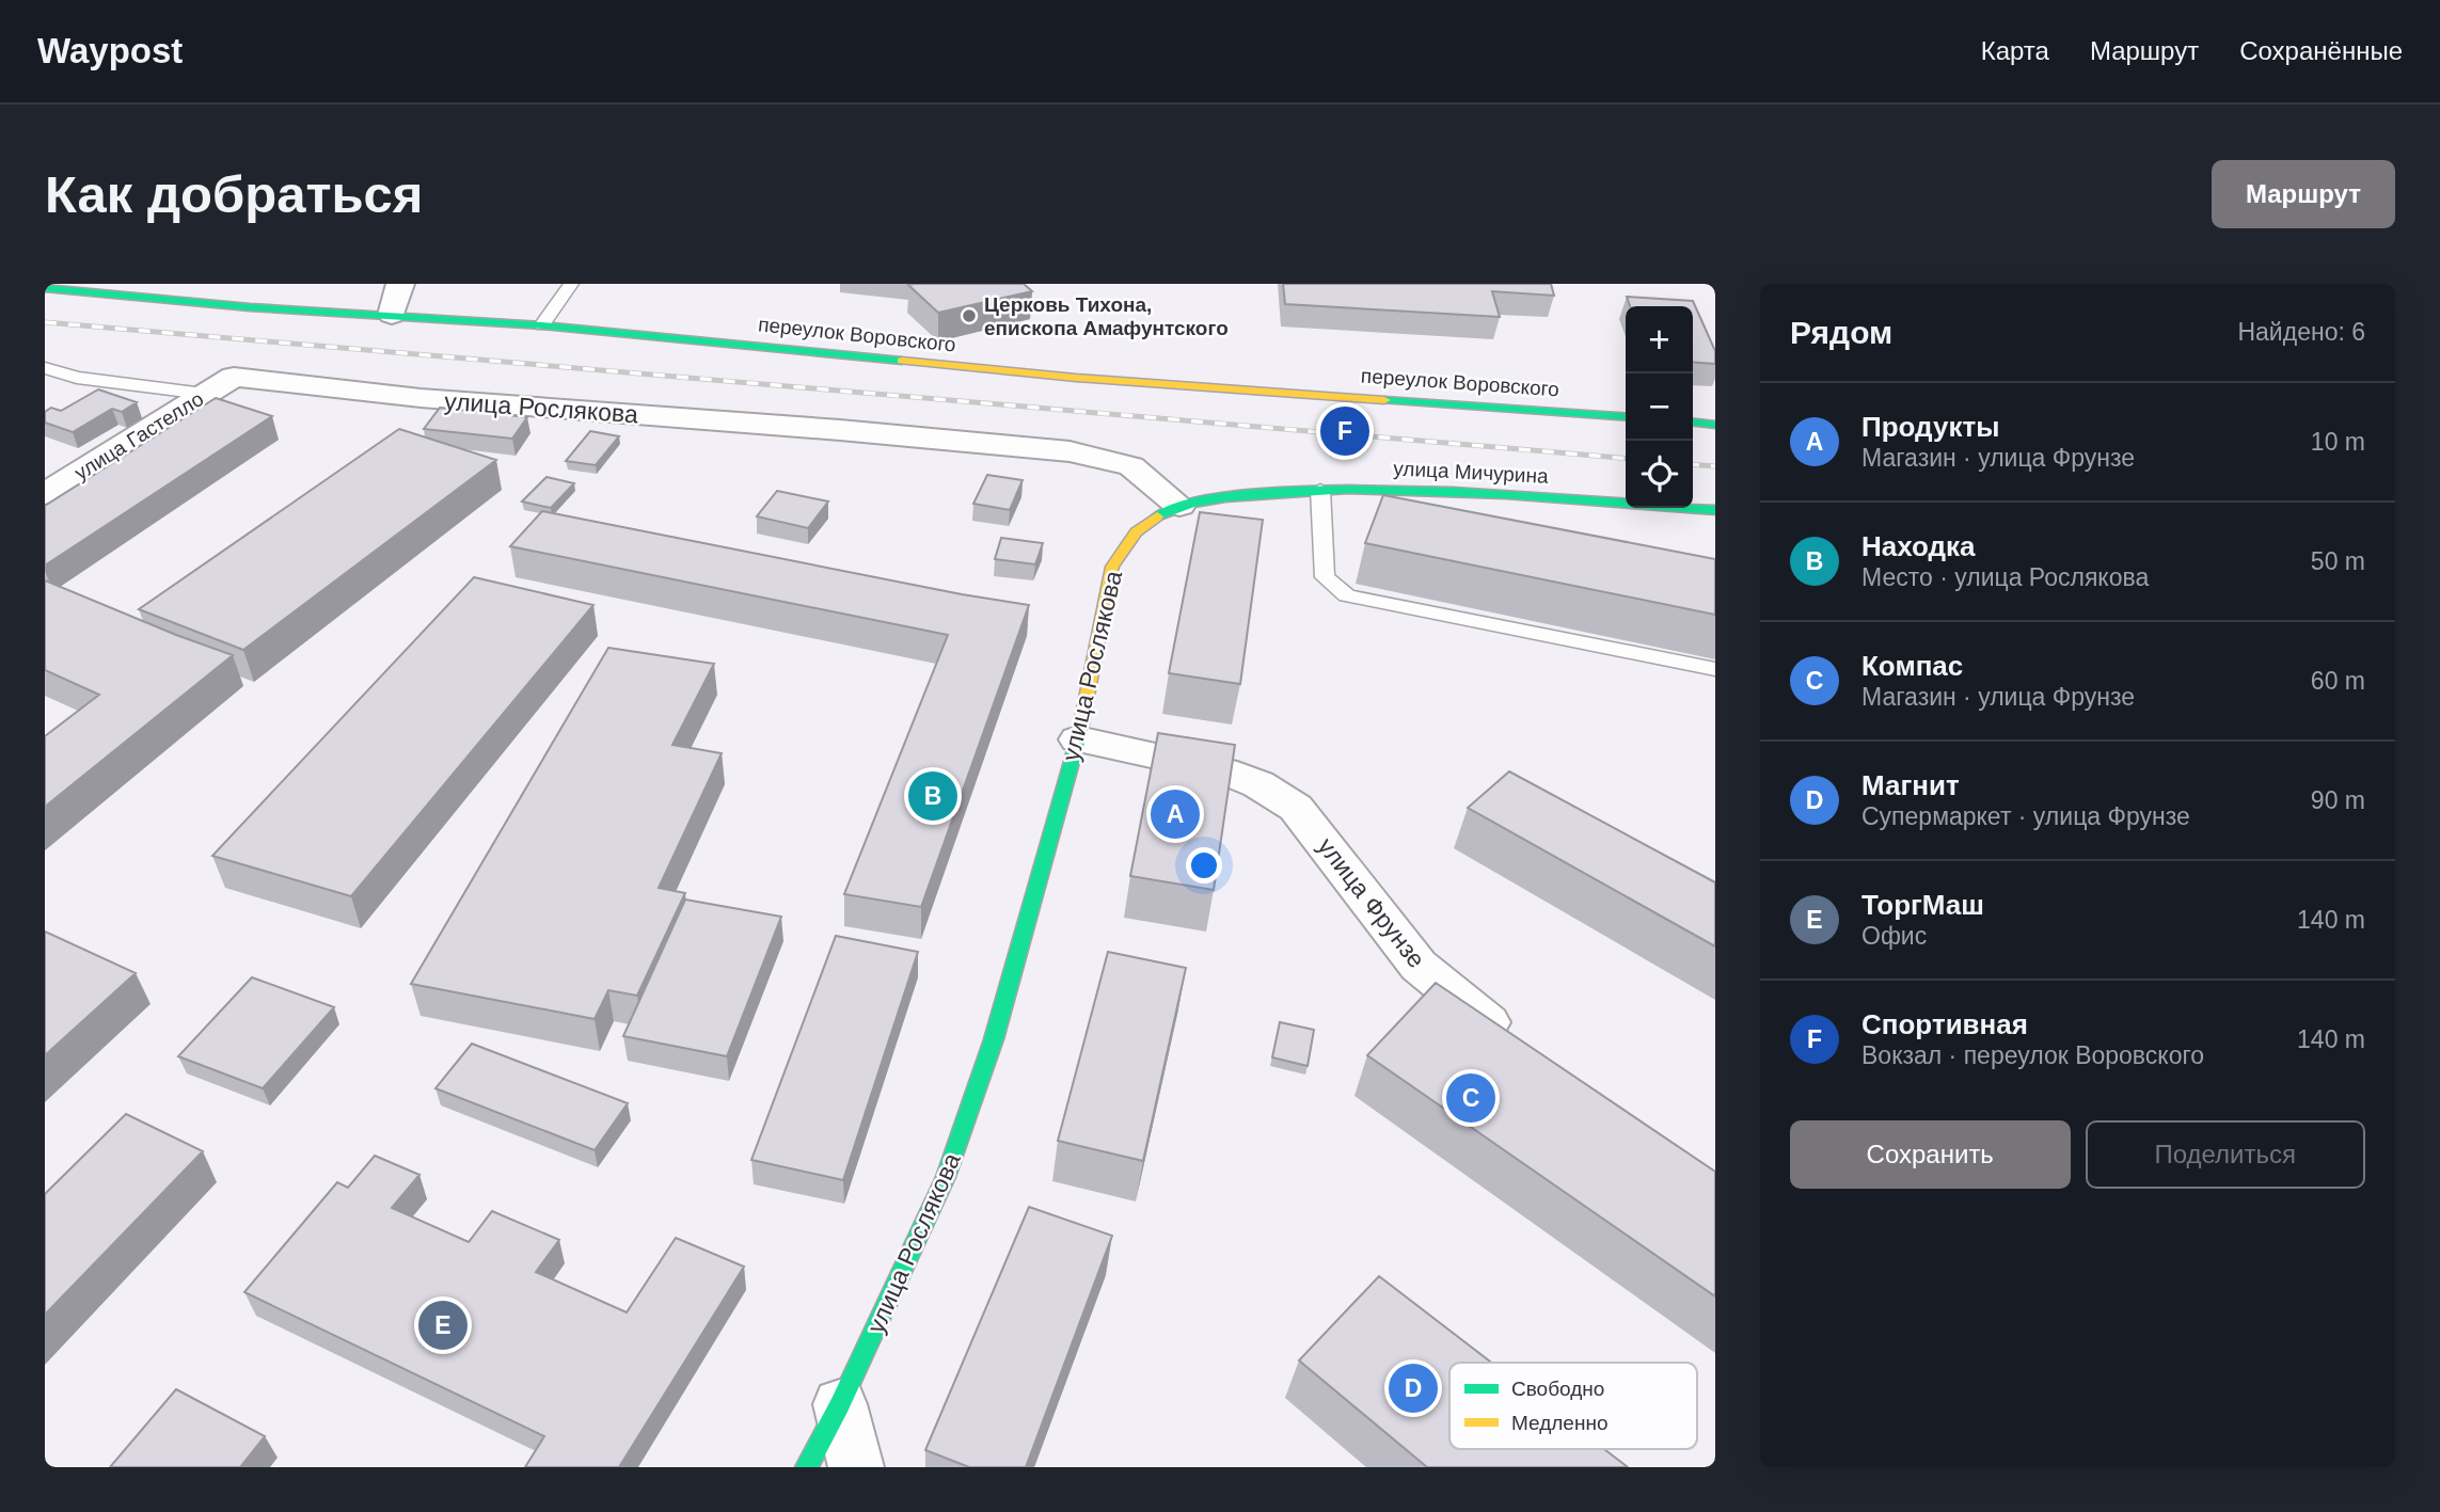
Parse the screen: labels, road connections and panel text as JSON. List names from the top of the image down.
{
  "streets": {
    "street": [
      "переулок Воровского",
      "улица Рослякова",
      "улица Гастелло",
      "улица Мичурина",
      "улица Фрунзе"
    ]
  },
  "crossings": [
    ["улица Рослякова", "улица Гастелло"],
    ["улица Рослякова", "улица Мичурина"],
    ["улица Рослякова", "улица Фрунзе"]
  ],
  "places": ["Церковь Тихона, епископа Амафунтского"],
  "legend": ["Свободно", "Медленно"],
  "page": {
    "header": "Waypost",
    "nav": ["Карта", "Маршрут", "Сохранённые"],
    "buttons": [
      "Маршрут",
      ["Сохранить", "Поделиться"]
    ],
    "title": "Как добраться",
    "heading": ["Рядом", "Найдено: 6"],
    "map_buttons": ["+", "−"],
    "list": [
      {
        "mark": "A",
        "name": "Продукты",
        "note": "Магазин · улица Фрунзе",
        "value": "10 m"
      },
      {
        "mark": "B",
        "name": "Находка",
        "note": "Место · улица Рослякова",
        "value": "50 m"
      },
      {
        "mark": "C",
        "name": "Компас",
        "note": "Магазин · улица Фрунзе",
        "value": "60 m"
      },
      {
        "mark": "D",
        "name": "Магнит",
        "note": "Супермаркет · улица Фрунзе",
        "value": "90 m"
      },
      {
        "mark": "E",
        "name": "ТоргМаш",
        "note": "Офис",
        "value": "140 m"
      },
      {
        "mark": "F",
        "name": "Спортивная",
        "note": "Вокзал · переулок Воровского",
        "value": "140 m"
      }
    ],
    "pins": [
      "F",
      "B",
      "A",
      "C",
      "E",
      "D"
    ]
  }
}
